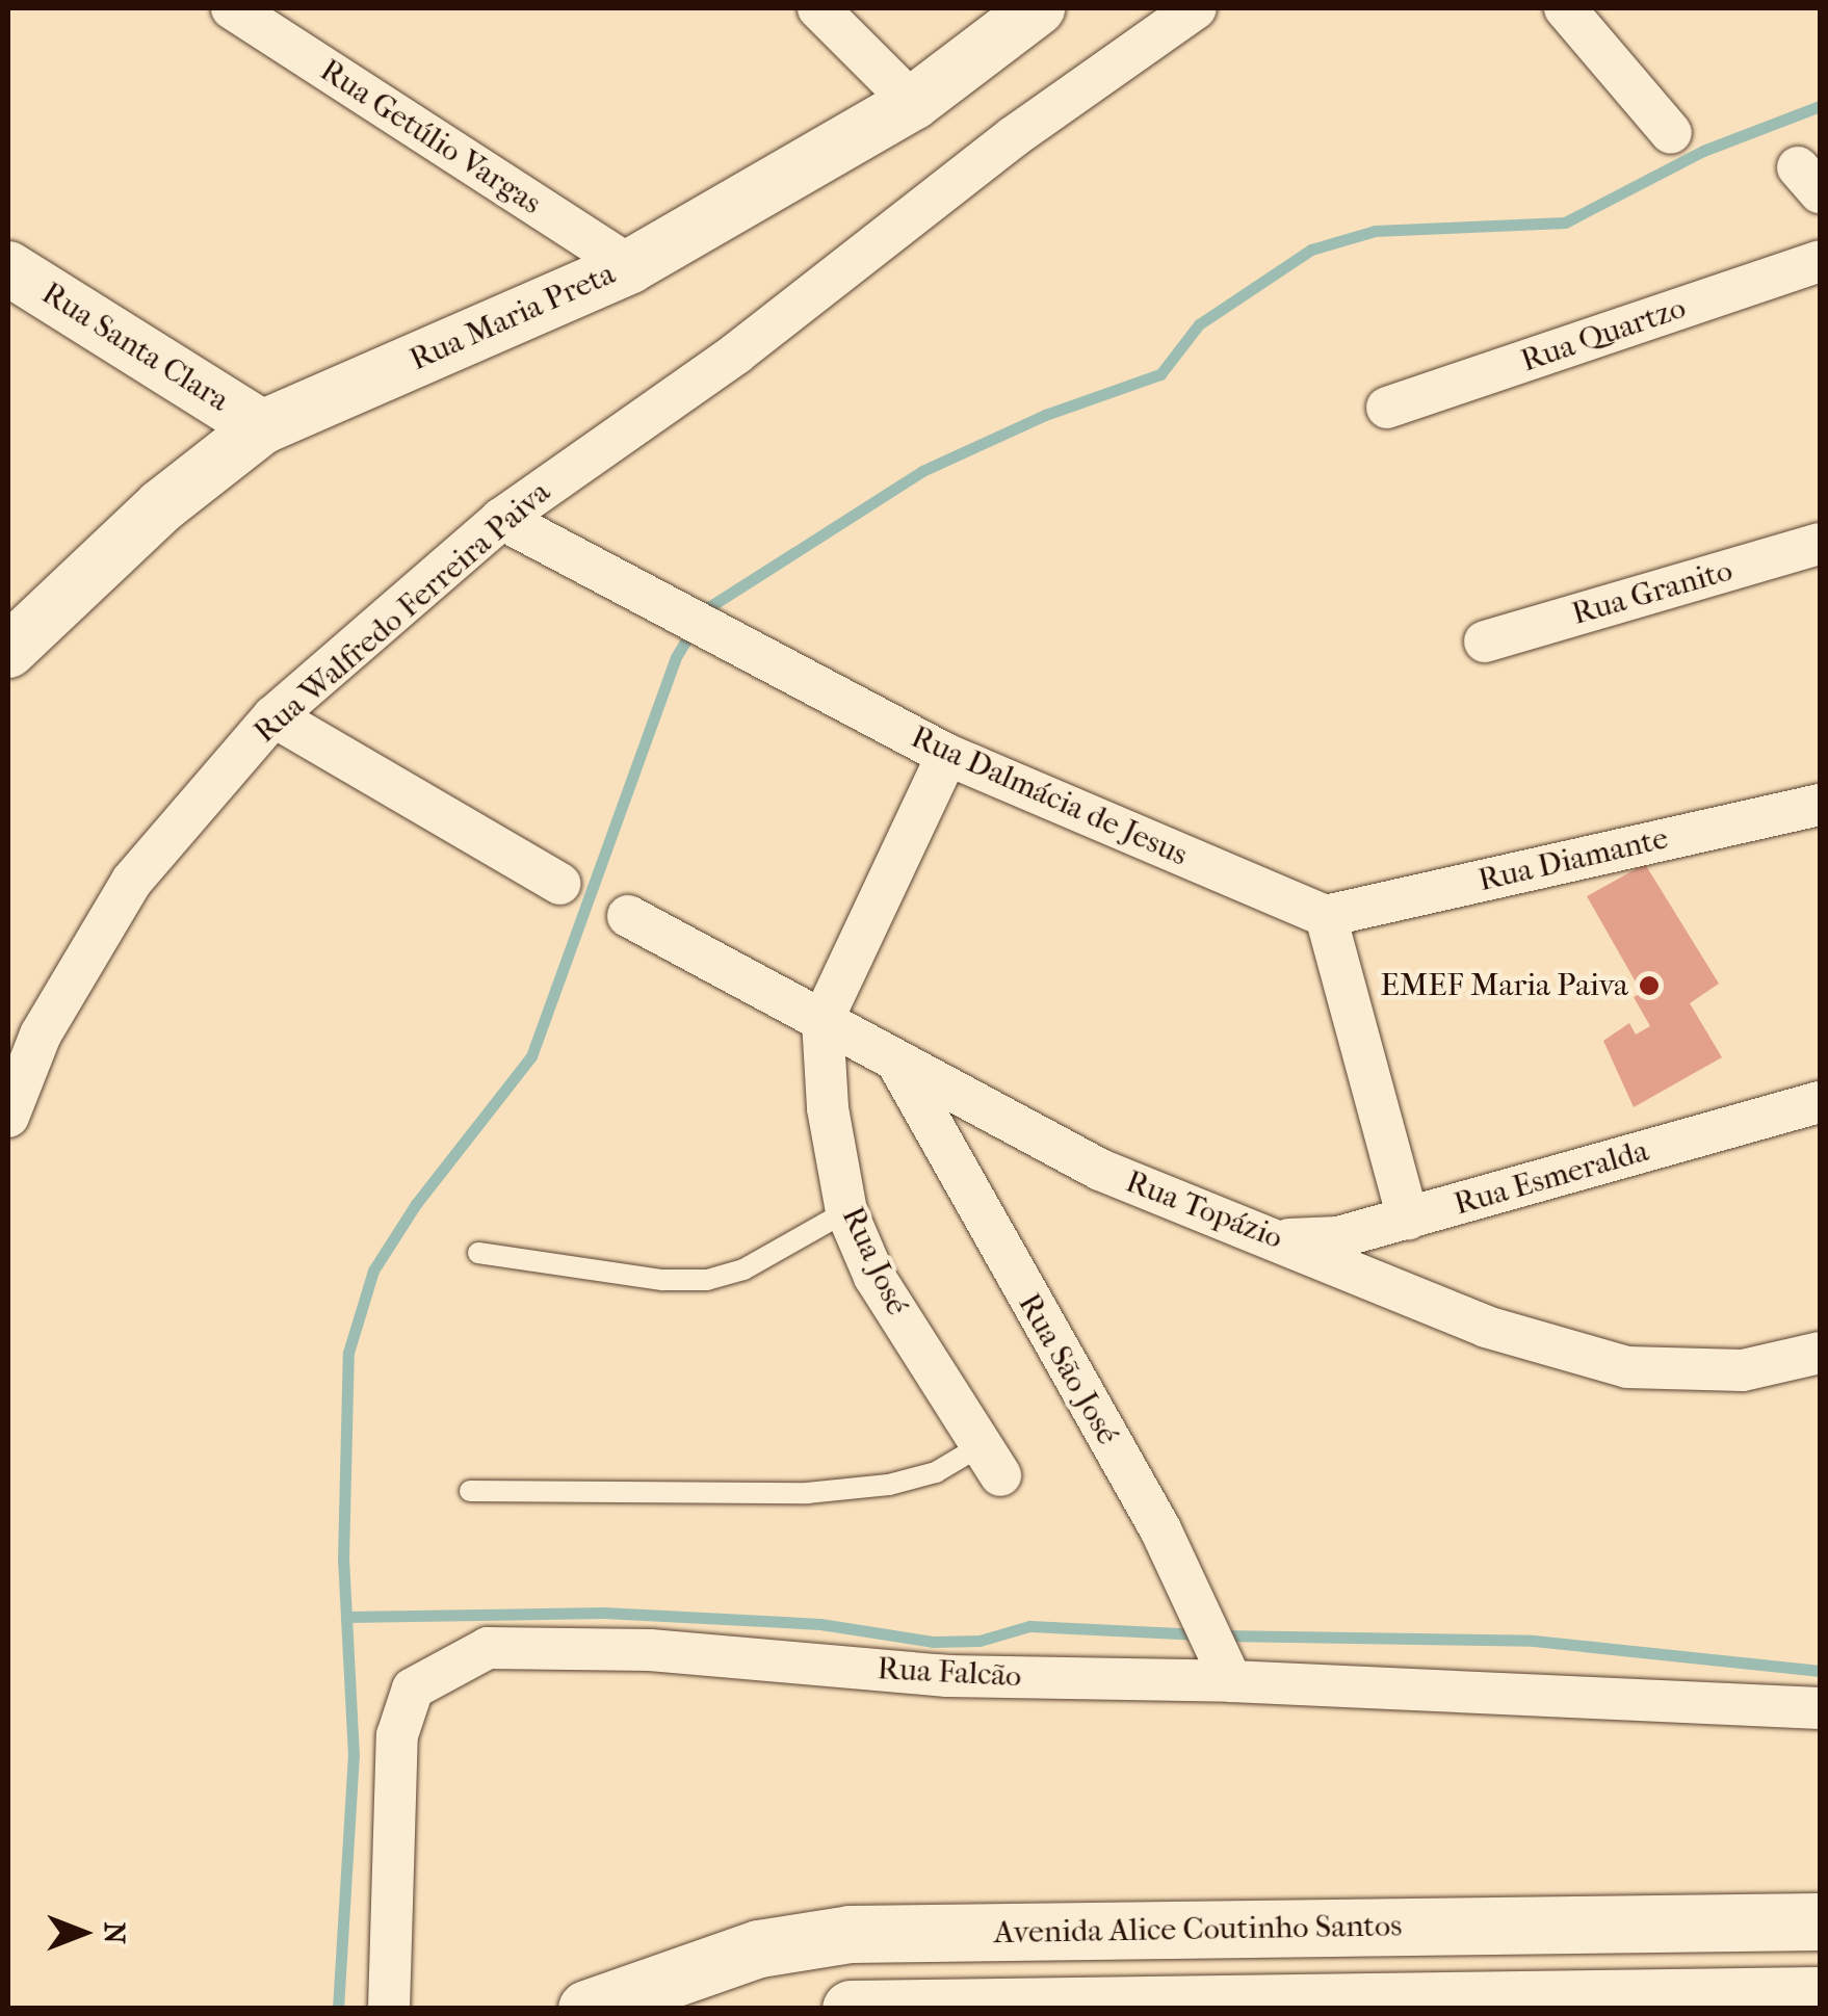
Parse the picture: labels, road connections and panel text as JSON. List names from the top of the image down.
{
  "streets": {
    "main road": ["Avenida Alice Coutinho Santos"],
    "street": [
      "Rua Getúlio Vargas",
      "Rua Maria Preta",
      "Rua Quartzo",
      "Rua Santa Clara",
      "Rua Granito",
      "Rua Walfredo Ferreira Paiva",
      "Rua Dalmácia de Jesus",
      "Rua Diamante",
      "Rua Esmeralda",
      "Rua Topázio",
      "Rua José",
      "Rua São José",
      "Rua Falcão"
    ]
  },
  "crossings": [
    ["Rua Getúlio Vargas", "Rua Maria Preta"],
    ["Rua Maria Preta", "Rua Santa Clara"],
    ["Rua Walfredo Ferreira Paiva", "Rua Dalmácia de Jesus"],
    ["Rua Dalmácia de Jesus", "Rua Diamante"],
    ["Rua Esmeralda", "Rua Topázio"],
    ["Rua Topázio", "Rua José"],
    ["Rua Topázio", "Rua São José"],
    ["Rua São José", "Rua Falcão"]
  ],
  "places": ["EMEF Maria Paiva"],
  "north": "right"
}
